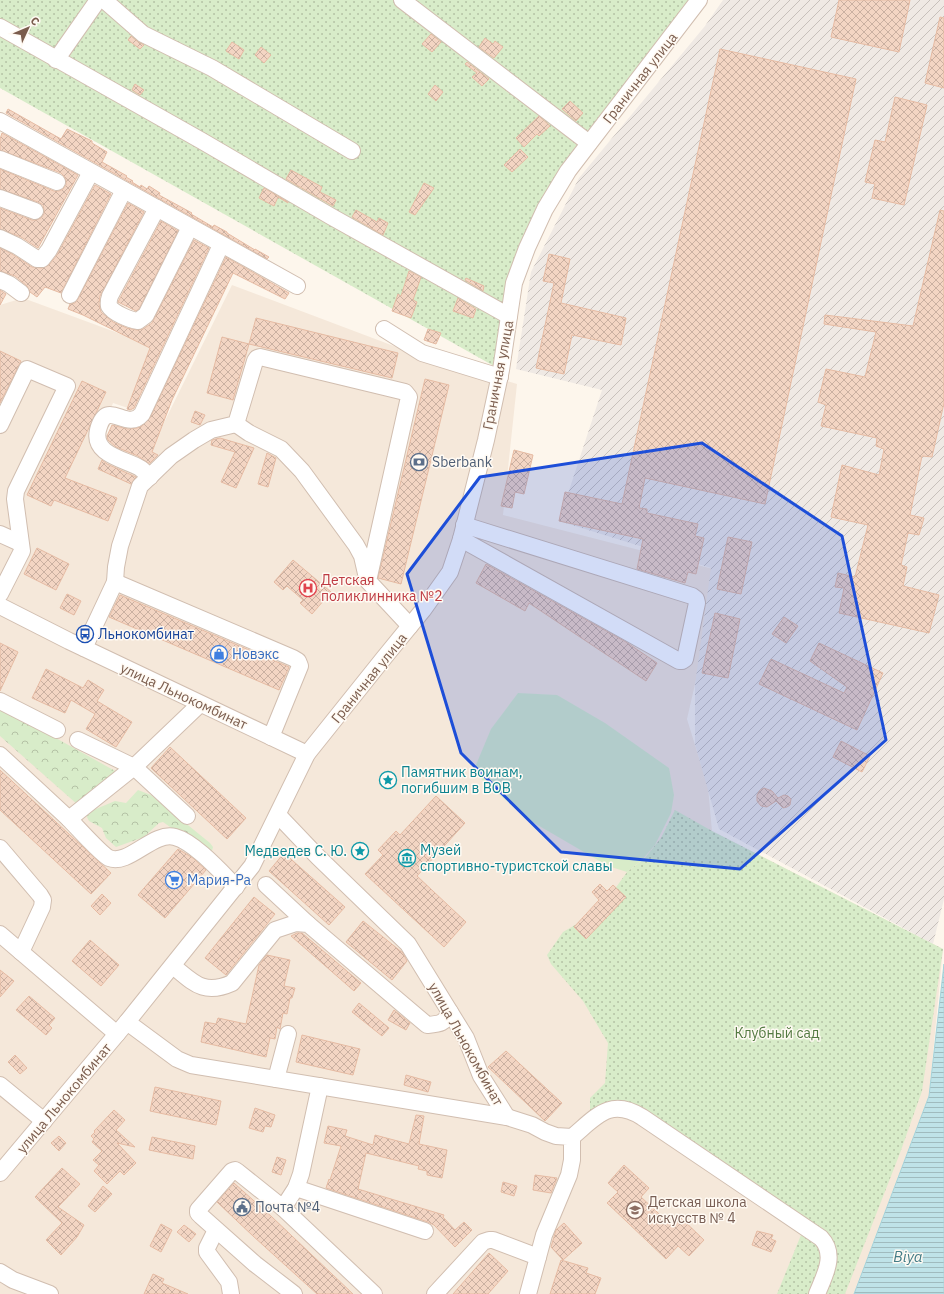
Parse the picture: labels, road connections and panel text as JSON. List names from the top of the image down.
{
  "streets": {
    "street": ["Граничная улица", "улица Льнокомбинат"]
  },
  "crossings": [
    ["Граничная улица", "улица Льнокомбинат"]
  ],
  "water": ["Biya"],
  "parks": ["Клубный сад"],
  "places": {
    "bank": ["Sberbank"],
    "hospital": ["Детская поликлинника №2"],
    "bus stop": ["Льнокомбинат"],
    "shop": ["Новэкс"],
    "place": ["Памятник воинам, погибшим в ВОВ", "Медведев С. Ю."],
    "museum": ["Музей спортивно-туристской славы"],
    "supermarket": ["Мария-Ра"],
    "public building": ["Почта №4"],
    "school or university": ["Детская школа искусств № 4"]
  },
  "north": "top right"
}
